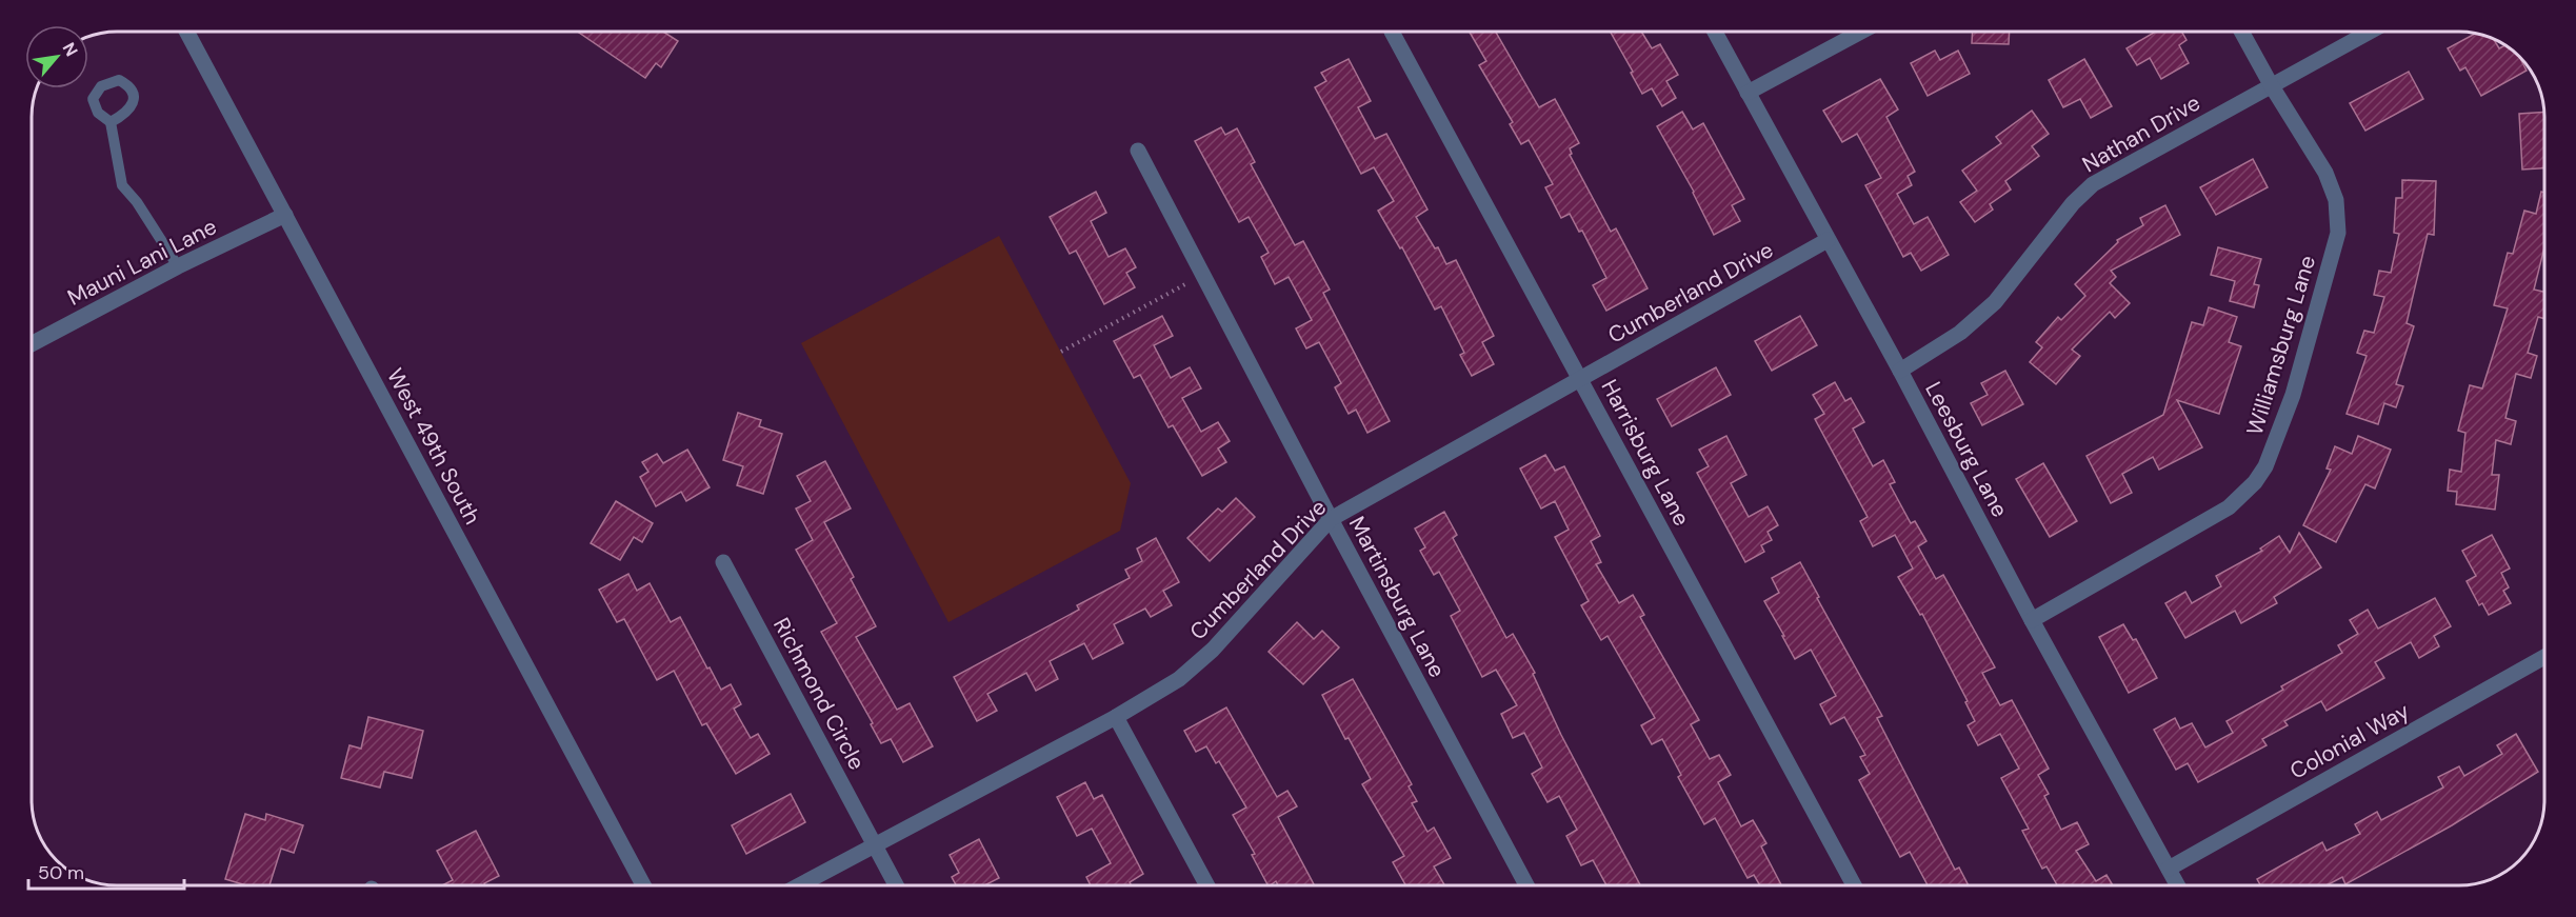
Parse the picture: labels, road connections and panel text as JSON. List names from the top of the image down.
{
  "streets": {
    "street": [
      "Nathan Drive",
      "Mauni Lani Lane",
      "Cumberland Drive",
      "Williamsburg Lane",
      "West 49th South",
      "Leesburg Lane",
      "Harrisburg Lane",
      "Martinsburg Lane",
      "Richmond Circle",
      "Colonial Way"
    ]
  },
  "crossings": [
    ["Nathan Drive", "Williamsburg Lane"],
    ["Nathan Drive", "Leesburg Lane"],
    ["Mauni Lani Lane", "West 49th South"],
    ["Cumberland Drive", "Leesburg Lane"],
    ["Cumberland Drive", "Harrisburg Lane"],
    ["Cumberland Drive", "Martinsburg Lane"],
    ["Cumberland Drive", "Richmond Circle"],
    ["Williamsburg Lane", "Leesburg Lane"],
    ["Leesburg Lane", "Colonial Way"]
  ],
  "scale_bar": "50 m",
  "north": "top right"
}
